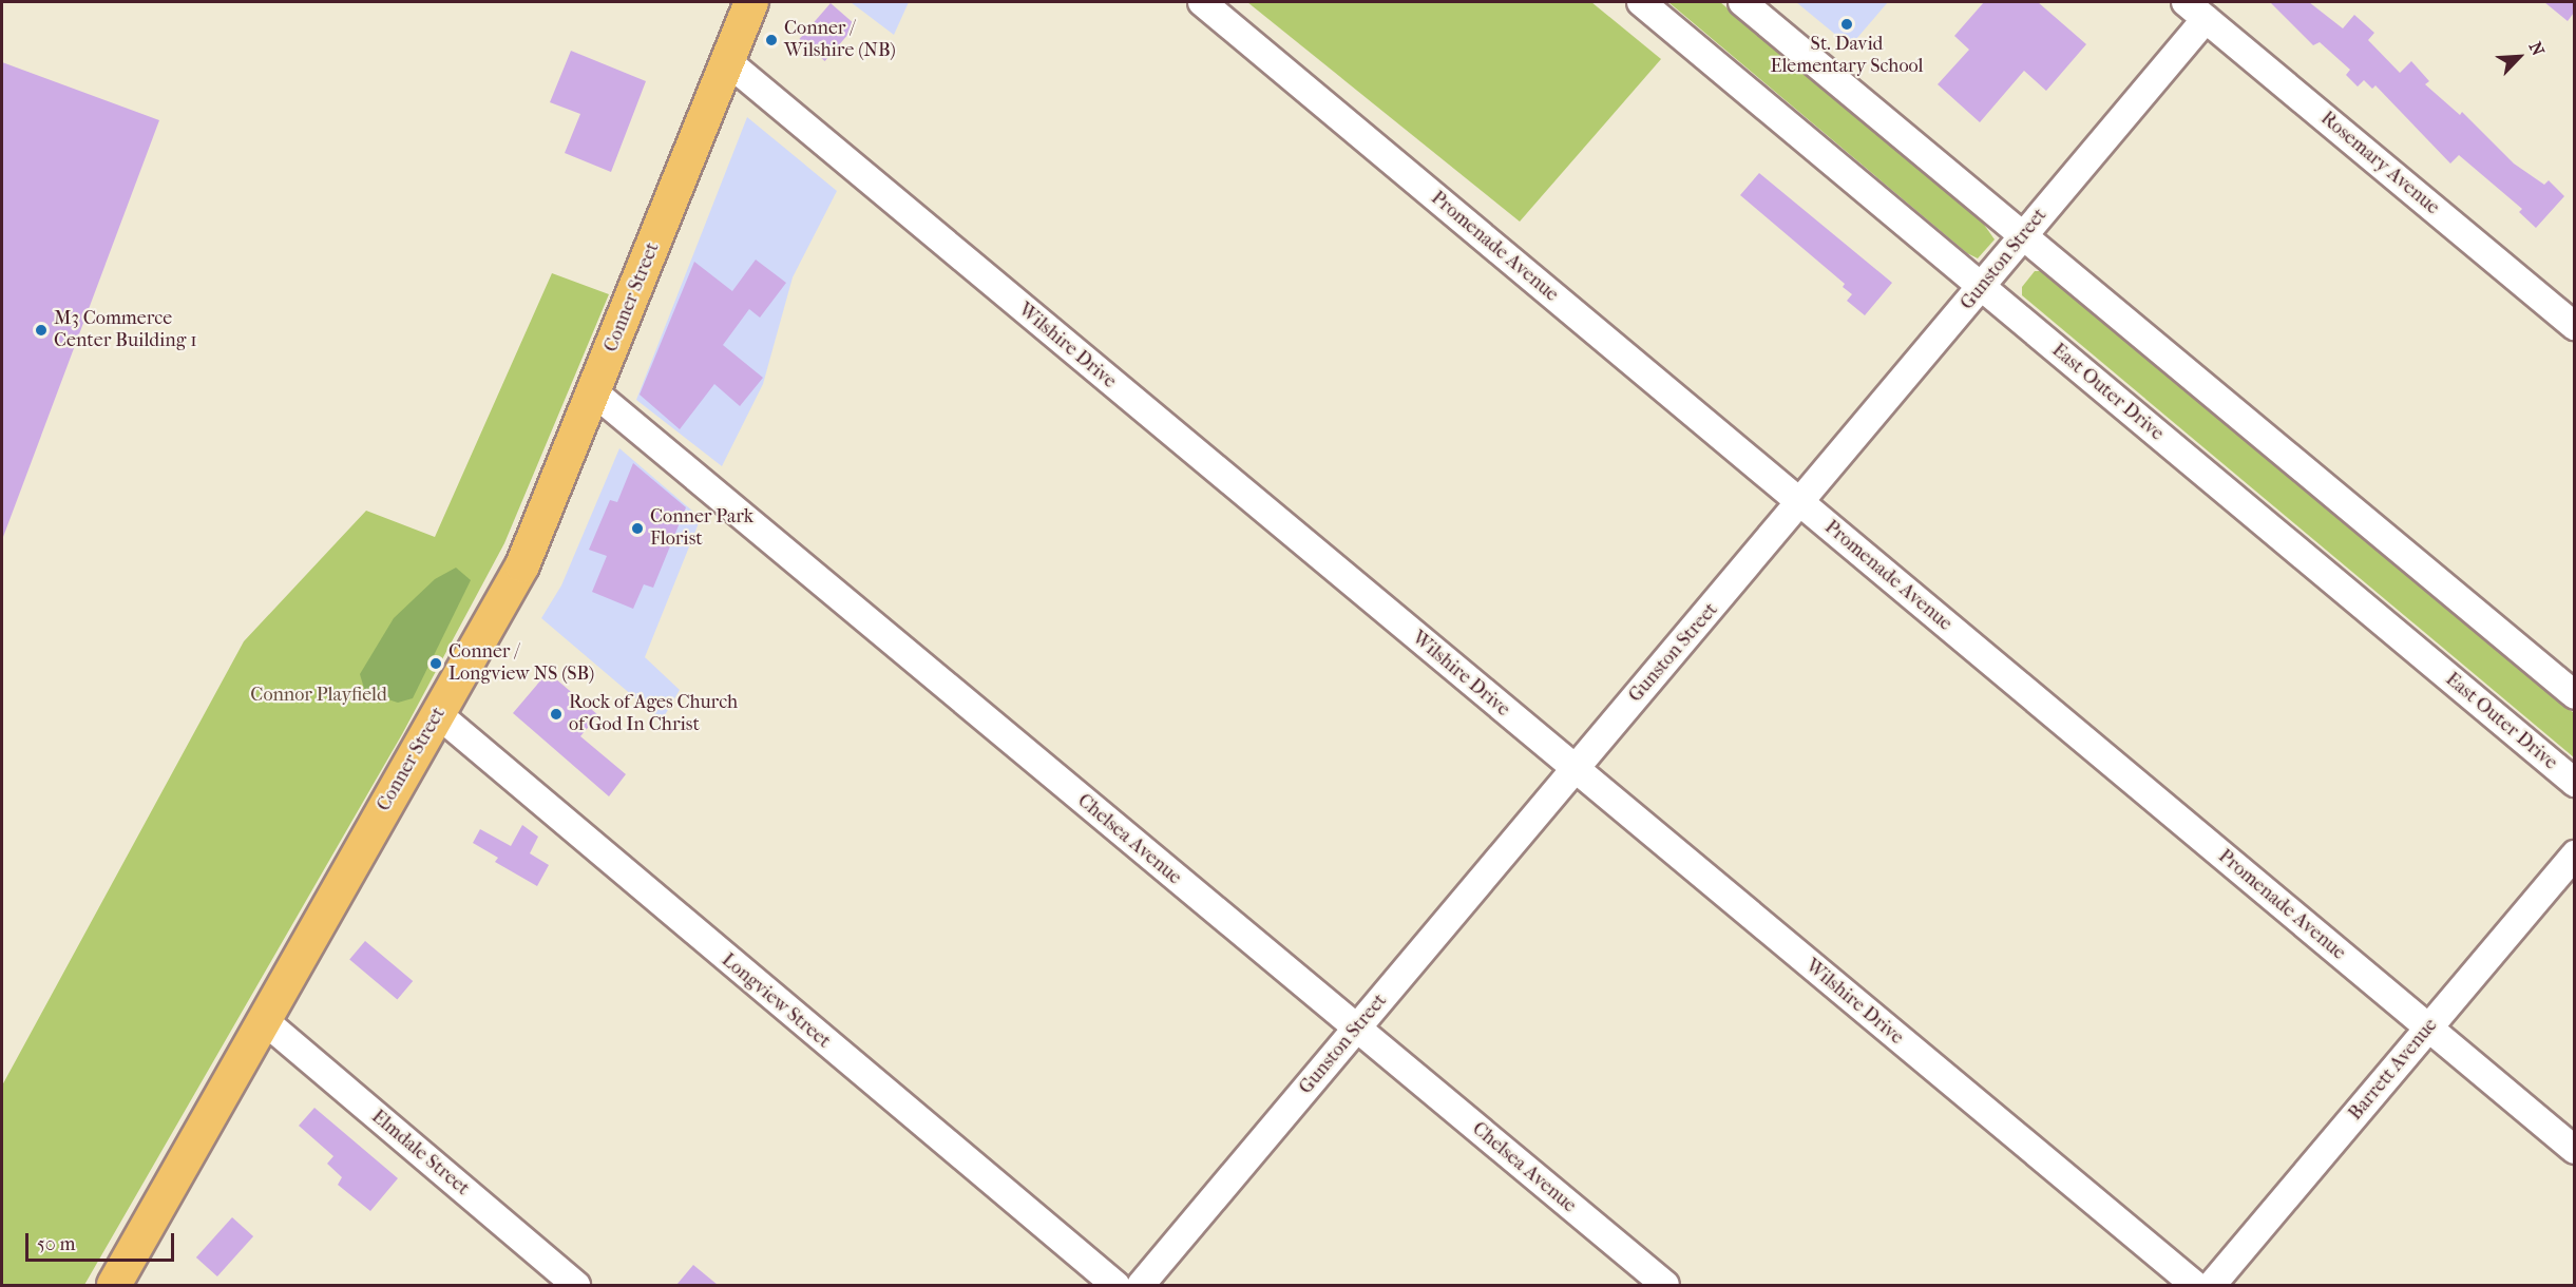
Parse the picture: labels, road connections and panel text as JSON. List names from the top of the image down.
{
  "streets": {
    "main road": ["Conner Street"],
    "street": [
      "Rosemary Avenue",
      "Promenade Avenue",
      "Gunston Street",
      "Wilshire Drive",
      "East Outer Drive",
      "Chelsea Avenue",
      "Longview Street",
      "Barrett Avenue",
      "Elmdale Street"
    ]
  },
  "crossings": [
    ["Rosemary Avenue", "Gunston Street"],
    ["Promenade Avenue", "Gunston Street"],
    ["Promenade Avenue", "Barrett Avenue"],
    ["Gunston Street", "Wilshire Drive"],
    ["Gunston Street", "East Outer Drive"],
    ["Gunston Street", "Chelsea Avenue"],
    ["Conner Street", "Wilshire Drive"],
    ["Conner Street", "Chelsea Avenue"],
    ["Conner Street", "Longview Street"],
    ["Conner Street", "Elmdale Street"]
  ],
  "parks": ["Connor Playfield"],
  "places": [
    "St. David Elementary School",
    "Conner / Wilshire (NB)",
    "M3 Commerce Center Building 1",
    "Conner Park Florist",
    "Conner / Longview NS (SB)",
    "Rock of Ages Church of God In Christ"
  ],
  "scale_bar": "50 m",
  "north": "top right"
}
